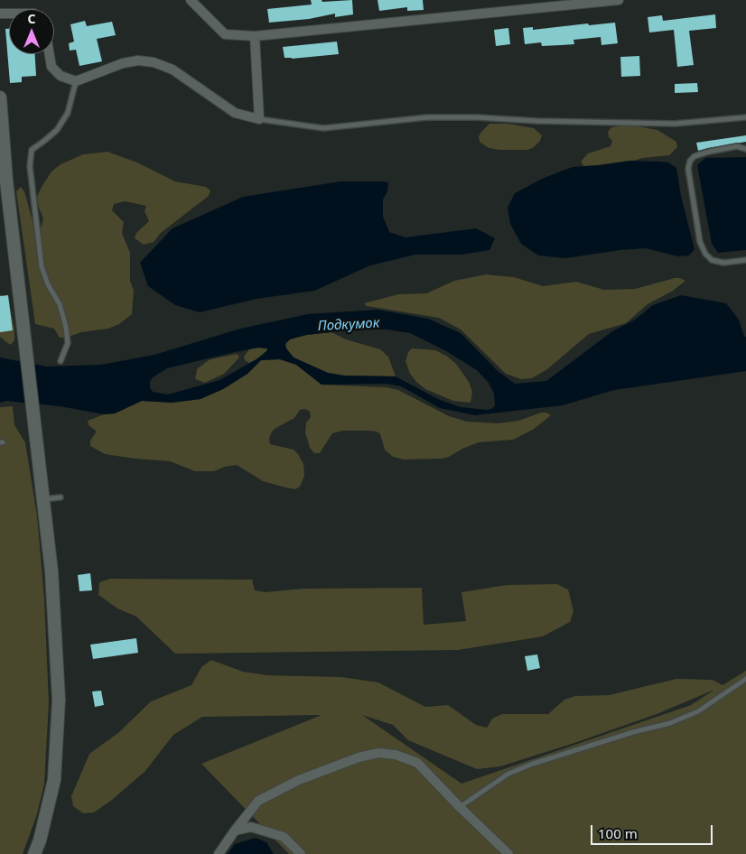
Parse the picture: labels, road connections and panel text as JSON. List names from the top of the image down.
{
  "water": ["Подкумок"],
  "scale_bar": "100 m",
  "north": "top"
}
